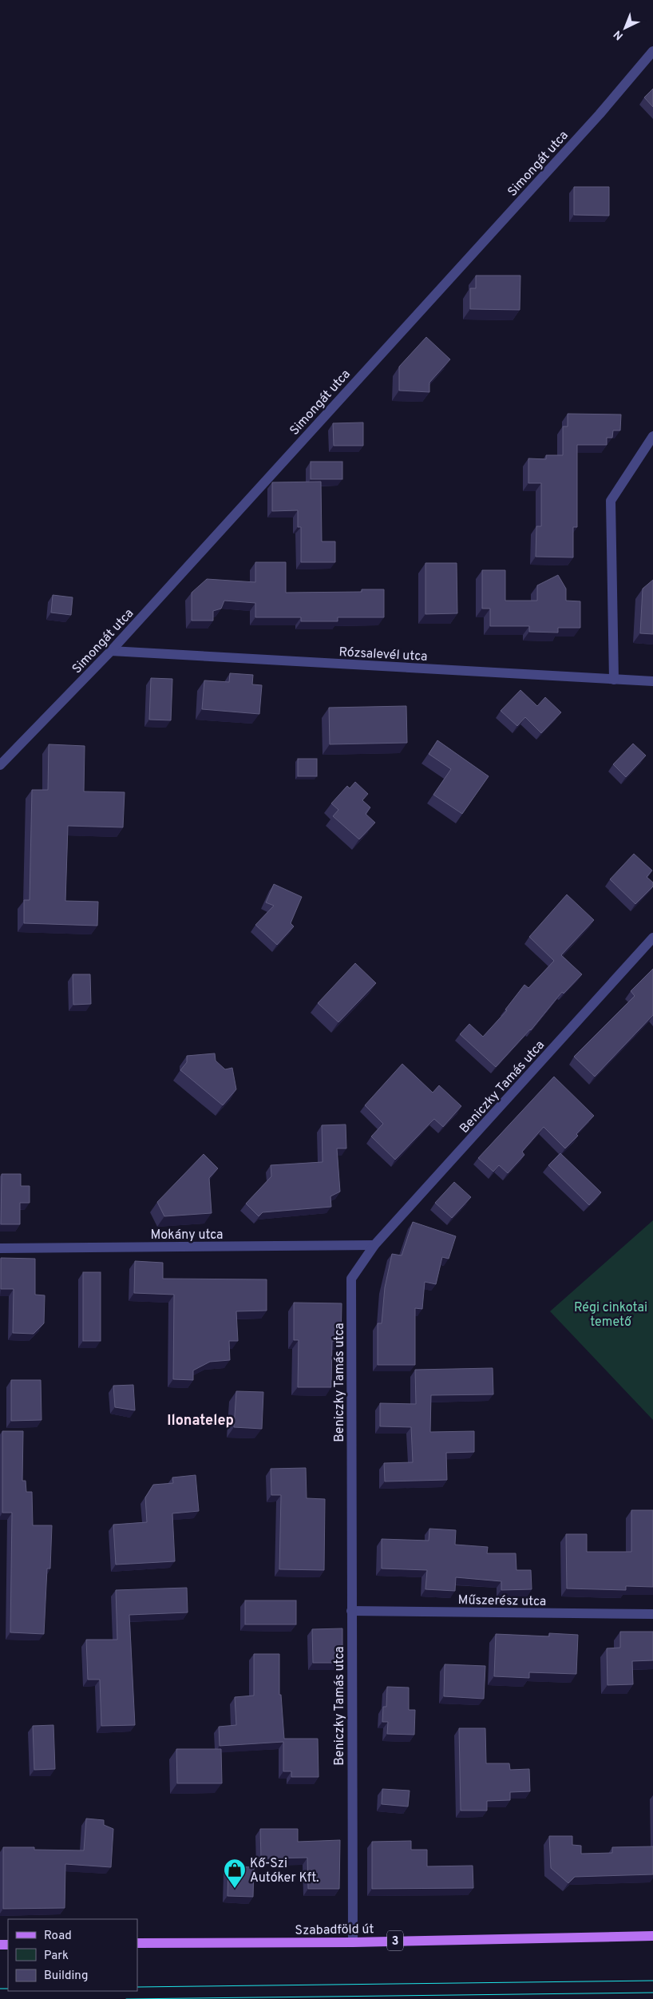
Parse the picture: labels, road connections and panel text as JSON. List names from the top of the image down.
{
  "streets": {
    "main road": ["Szabadföld út", "3"],
    "street": [
      "Simongát utca",
      "Rózsalevél utca",
      "Beniczky Tamás utca",
      "Mokány utca",
      "Műszerész utca"
    ]
  },
  "crossings": [
    ["Simongát utca", "Rózsalevél utca"],
    ["Beniczky Tamás utca", "Mokány utca"],
    ["Beniczky Tamás utca", "Műszerész utca"],
    ["Beniczky Tamás utca", "Szabadföld út"]
  ],
  "districts": ["Ilonatelep"],
  "parks": ["Régi cinkotai temető"],
  "places": {
    "shop": ["Kő-Szi Autóker Kft."]
  },
  "legend": ["Road", "Park", "Building"],
  "north": "bottom left"
}
